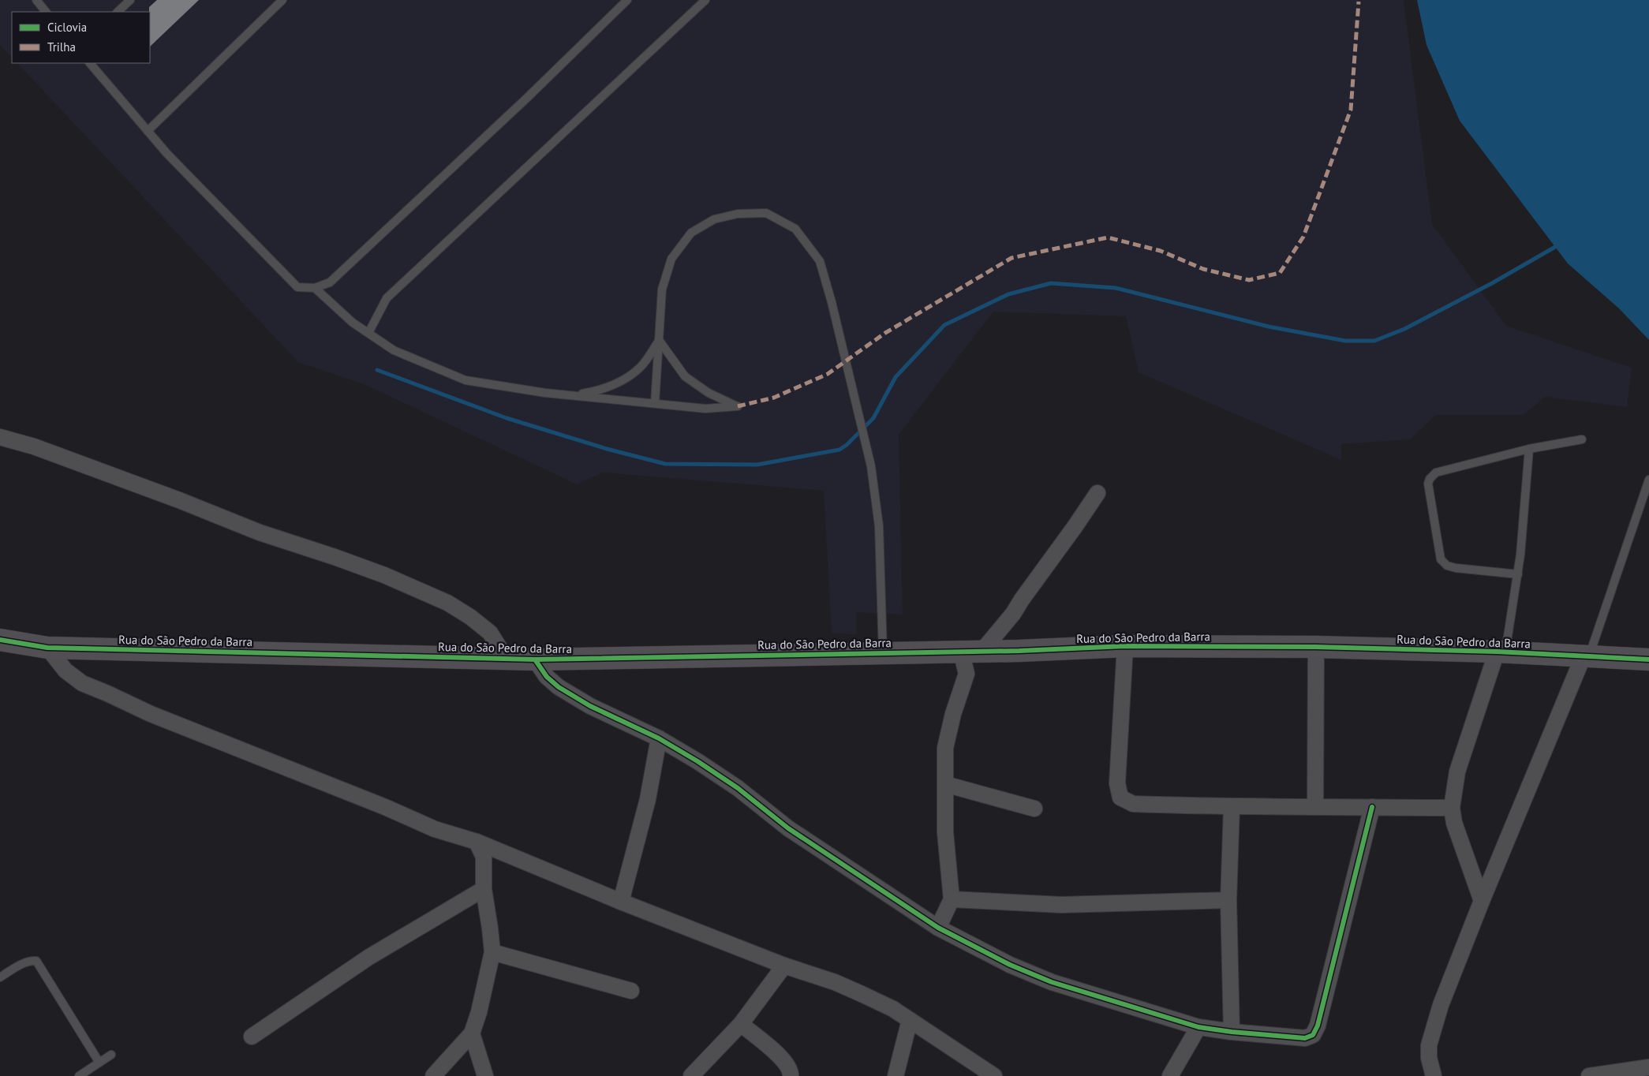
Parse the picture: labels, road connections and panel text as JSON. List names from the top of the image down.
{
  "streets": {
    "street": ["Rua do São Pedro da Barra"]
  },
  "legend": ["Ciclovia", "Trilha"]
}
